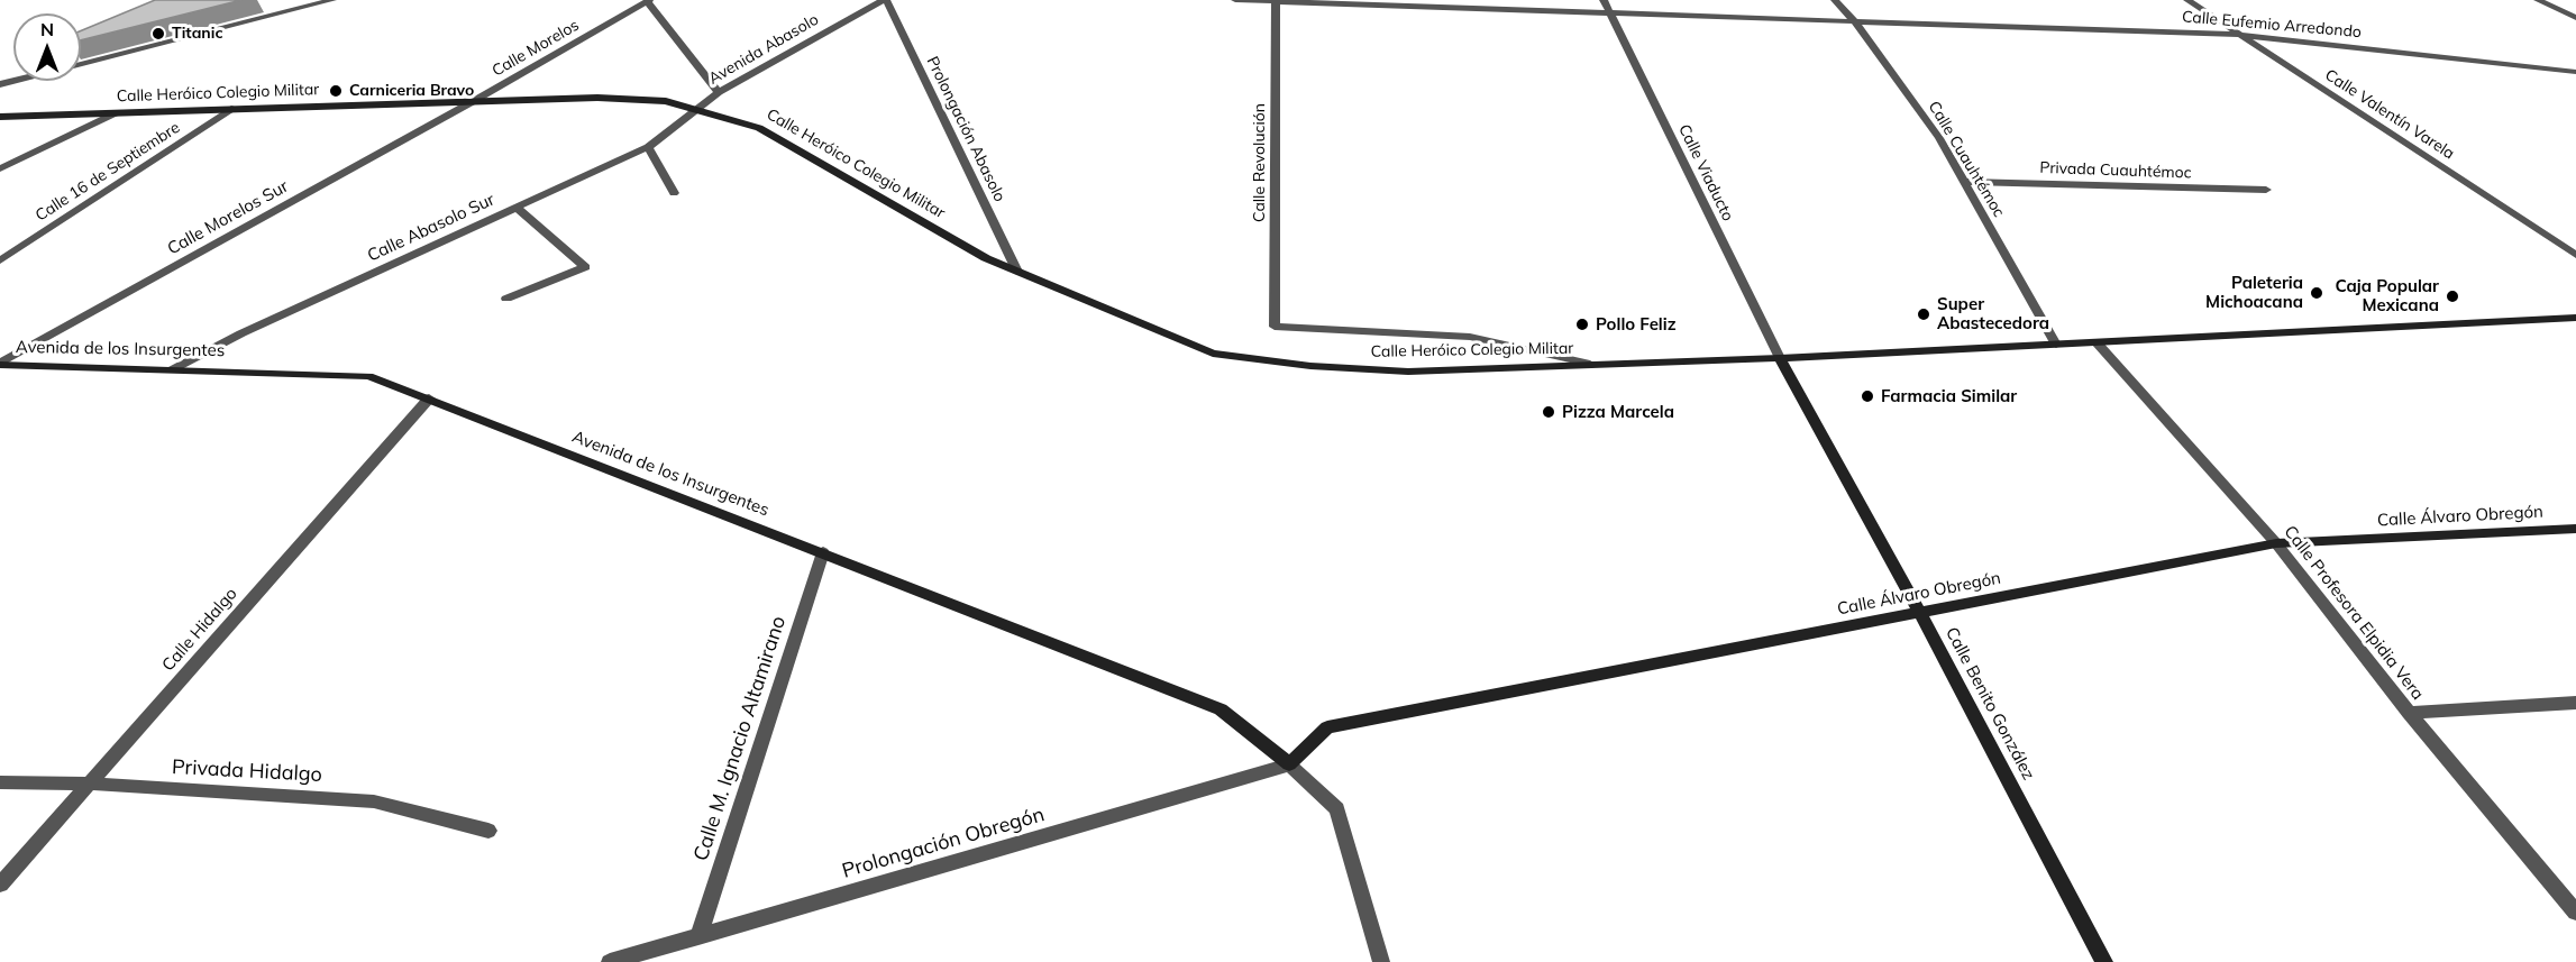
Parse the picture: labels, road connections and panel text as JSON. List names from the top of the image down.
{
  "streets": {
    "street": [
      "Calle Eufemio Arredondo",
      "Calle Morelos",
      "Avenida Abasolo",
      "Calle Heróico Colegio Militar",
      "Calle Valentín Varela",
      "Prolongación Abasolo",
      "Calle Cuauhtémoc",
      "Calle Revolución",
      "Privada Cuauhtémoc",
      "Calle 16 de Septiembre",
      "Calle Viaducto",
      "Calle Morelos Sur",
      "Calle Abasolo Sur",
      "Avenida de los Insurgentes",
      "Calle Álvaro Obregón",
      "Calle Profesora Elpidia Vera",
      "Calle Hidalgo",
      "Calle Benito González",
      "Calle M. Ignacio Altamirano",
      "Privada Hidalgo",
      "Prolongación Obregón"
    ]
  },
  "crossings": [
    ["Calle Eufemio Arredondo", "Calle Valentín Varela"],
    ["Calle Eufemio Arredondo", "Calle Cuauhtémoc"],
    ["Calle Eufemio Arredondo", "Calle Revolución"],
    ["Calle Eufemio Arredondo", "Calle Viaducto"],
    ["Calle Morelos", "Calle Heróico Colegio Militar"],
    ["Calle Morelos", "Calle Morelos Sur"],
    ["Avenida Abasolo", "Calle Heróico Colegio Militar"],
    ["Avenida Abasolo", "Prolongación Abasolo"],
    ["Avenida Abasolo", "Calle Abasolo Sur"],
    ["Calle Heróico Colegio Militar", "Prolongación Abasolo"],
    ["Calle Heróico Colegio Militar", "Calle Cuauhtémoc"],
    ["Calle Heróico Colegio Militar", "Calle Revolución"],
    ["Calle Heróico Colegio Militar", "Calle 16 de Septiembre"],
    ["Calle Heróico Colegio Militar", "Calle Viaducto"],
    ["Calle Heróico Colegio Militar", "Calle Morelos Sur"],
    ["Calle Heróico Colegio Militar", "Calle Abasolo Sur"],
    ["Calle Heróico Colegio Militar", "Calle Profesora Elpidia Vera"],
    ["Calle Heróico Colegio Militar", "Calle Benito González"],
    ["Calle Cuauhtémoc", "Privada Cuauhtémoc"],
    ["Calle Viaducto", "Calle Benito González"],
    ["Calle Morelos Sur", "Avenida de los Insurgentes"],
    ["Calle Abasolo Sur", "Avenida de los Insurgentes"],
    ["Avenida de los Insurgentes", "Calle Álvaro Obregón"],
    ["Avenida de los Insurgentes", "Calle Hidalgo"],
    ["Avenida de los Insurgentes", "Calle M. Ignacio Altamirano"],
    ["Avenida de los Insurgentes", "Prolongación Obregón"],
    ["Calle Álvaro Obregón", "Calle Profesora Elpidia Vera"],
    ["Calle Álvaro Obregón", "Calle Benito González"],
    ["Calle Álvaro Obregón", "Prolongación Obregón"],
    ["Calle Hidalgo", "Privada Hidalgo"],
    ["Calle M. Ignacio Altamirano", "Prolongación Obregón"]
  ],
  "places": [
    "Titanic",
    "Carniceria Bravo",
    "Paleteria Michoacana",
    "Caja Popular Mexicana",
    "Super Abastecedora",
    "Pollo Feliz",
    "Farmacia Similar",
    "Pizza Marcela"
  ],
  "north": "top"
}
